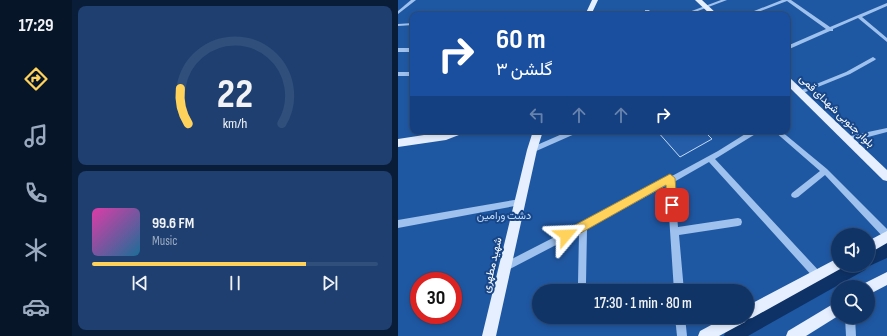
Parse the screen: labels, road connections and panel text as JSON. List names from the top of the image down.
{
  "streets": {
    "main road": ["بلوار جنوبی شهدای قمی", "شهید مطهری"]
  },
  "parks": ["دشت ورامین"],
  "page": {
    "tabs": "17:29",
    "turn": ["60 m", "گلشن ۳"],
    "song": ["99.6 FM", "Music"],
    "limit": "30",
    "trip": "17:30 · 1 min · 80 m",
    "gauge": ["22", "km/h"]
  }
}
